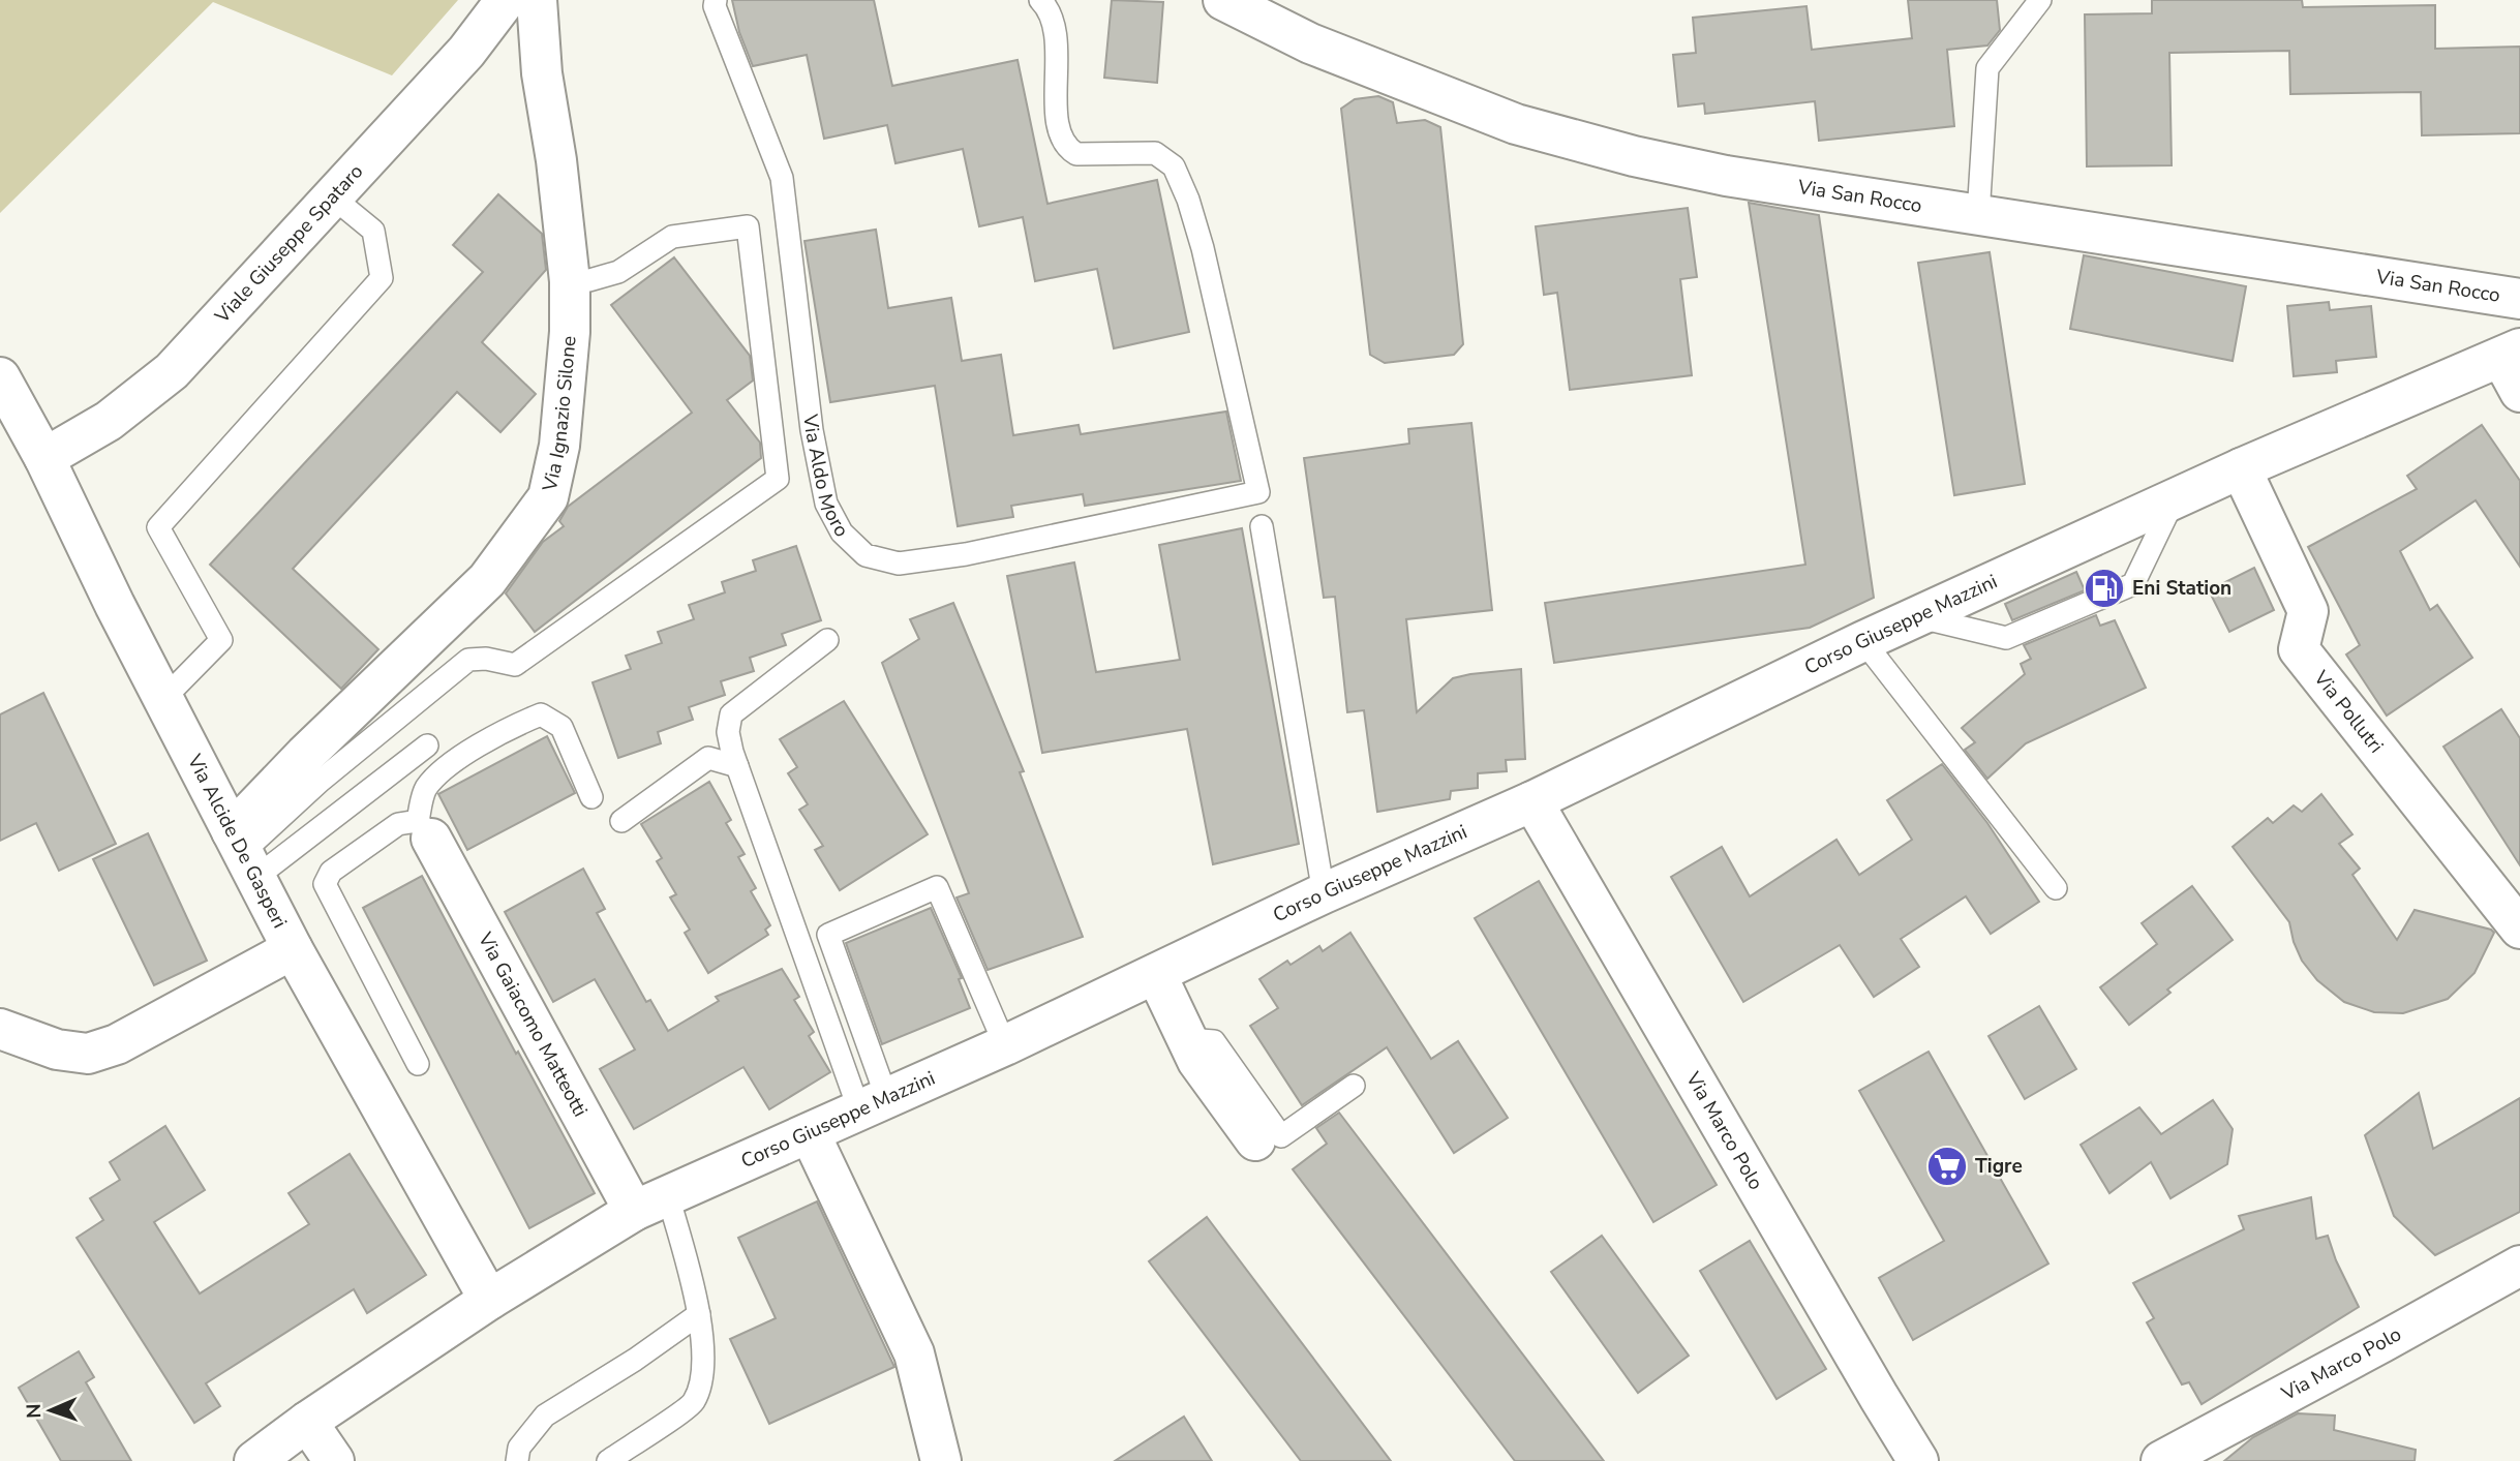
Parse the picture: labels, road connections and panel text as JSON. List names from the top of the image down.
{
  "streets": {
    "street": [
      "Via San Rocco",
      "Viale Giuseppe Spataro",
      "Via Ignazio Silone",
      "Corso Giuseppe Mazzini",
      "Via Pollutri",
      "Via Alcide De Gasperi",
      "Via Gaiacomo Matteotti",
      "Via Marco Polo"
    ],
    "lane": ["Via Aldo Moro"]
  },
  "crossings": [
    ["Viale Giuseppe Spataro", "Via Alcide De Gasperi"],
    ["Via Ignazio Silone", "Via Alcide De Gasperi"],
    ["Corso Giuseppe Mazzini", "Via Pollutri"],
    ["Corso Giuseppe Mazzini", "Via Alcide De Gasperi"],
    ["Corso Giuseppe Mazzini", "Via Gaiacomo Matteotti"],
    ["Corso Giuseppe Mazzini", "Via Marco Polo"]
  ],
  "places": {
    "fuel station": ["Eni Station"],
    "supermarket": ["Tigre"]
  },
  "north": "left"
}
